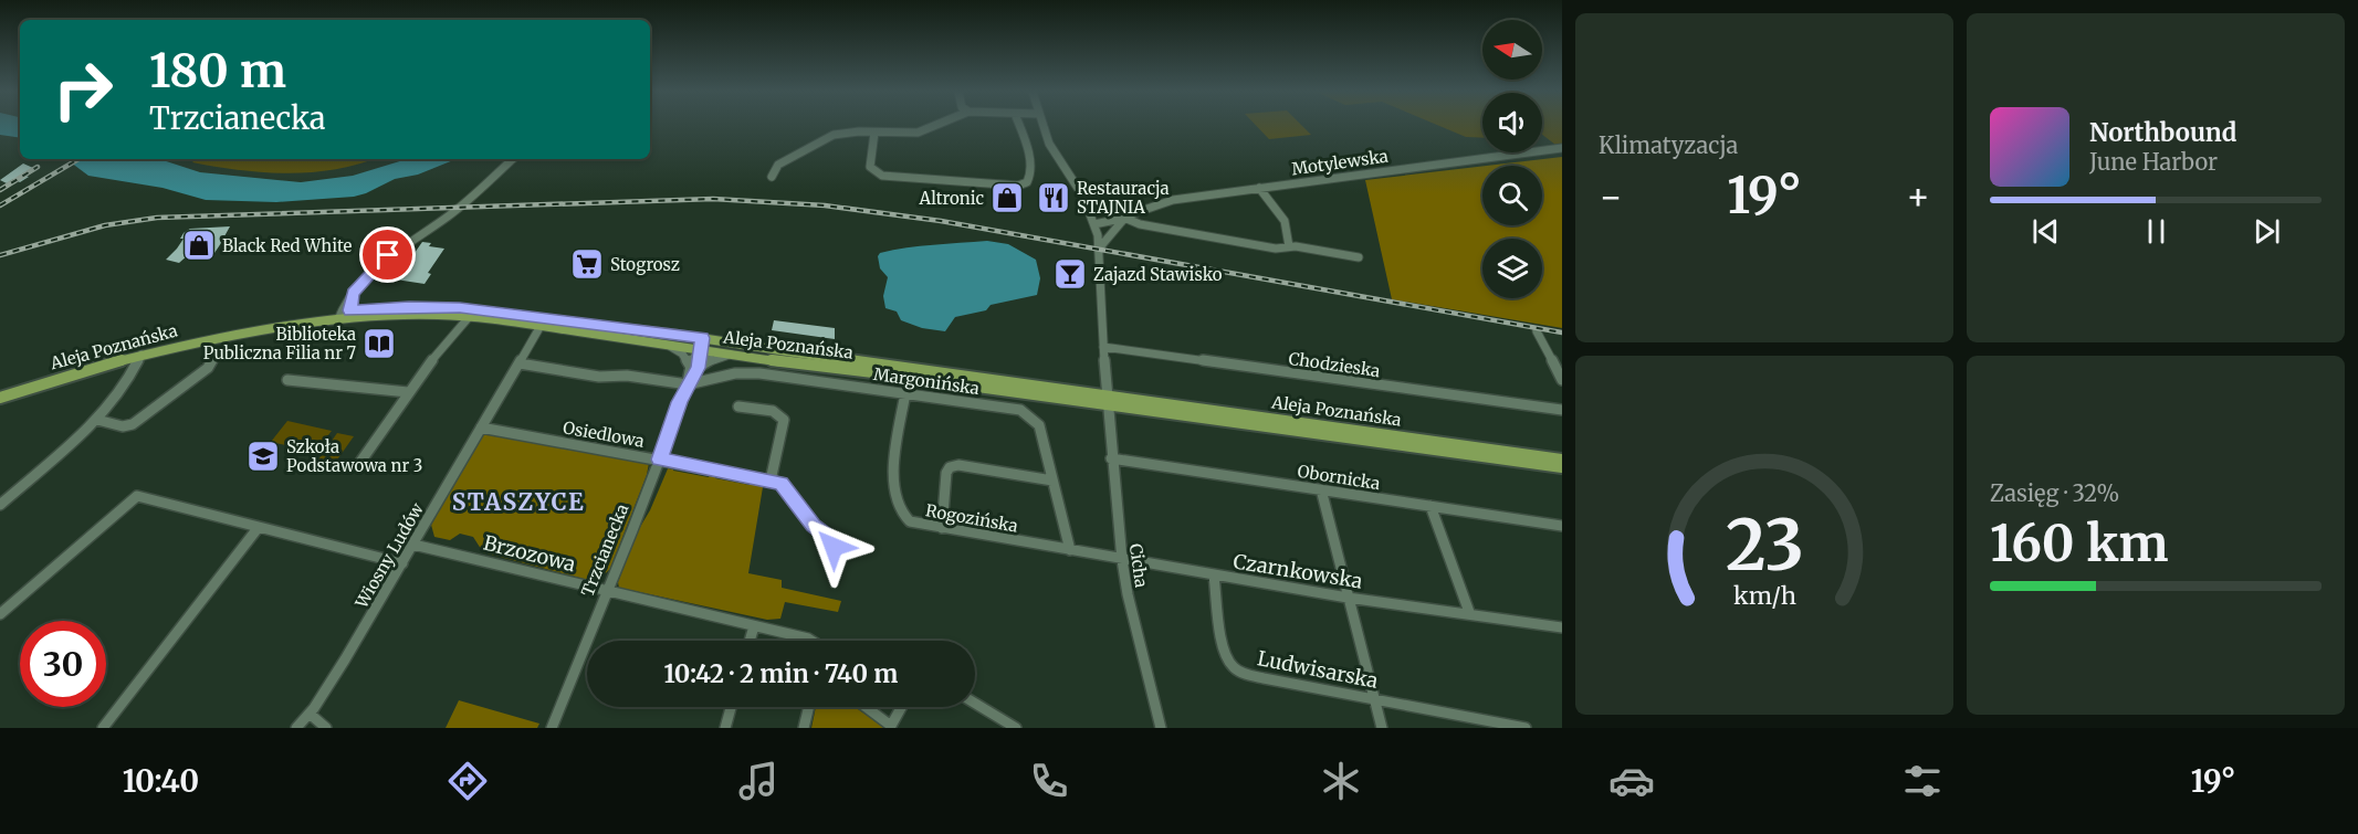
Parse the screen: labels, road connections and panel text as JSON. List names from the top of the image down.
{
  "streets": {
    "main road": ["Aleja Poznańska"],
    "street": [
      "Motylewska",
      "Chodzieska",
      "Margonińska",
      "Osiedlowa",
      "Obornicka",
      "Rogozińska",
      "Trzcianecka",
      "Brzozowa",
      "Wiosny Ludów",
      "Cicha",
      "Czarnkowska",
      "Ludwisarska"
    ]
  },
  "crossings": [
    ["Aleja Poznańska", "Trzcianecka"],
    ["Aleja Poznańska", "Wiosny Ludów"],
    ["Aleja Poznańska", "Cicha"],
    ["Margonińska", "Rogozińska"],
    ["Margonińska", "Trzcianecka"],
    ["Margonińska", "Wiosny Ludów"],
    ["Osiedlowa", "Trzcianecka"],
    ["Osiedlowa", "Wiosny Ludów"],
    ["Obornicka", "Cicha"],
    ["Rogozińska", "Cicha"],
    ["Rogozińska", "Czarnkowska"],
    ["Trzcianecka", "Brzozowa"],
    ["Brzozowa", "Wiosny Ludów"],
    ["Cicha", "Czarnkowska"],
    ["Czarnkowska", "Ludwisarska"]
  ],
  "districts": ["STASZYCE"],
  "places": {
    "shop": ["Altronic", "Black Red White"],
    "restaurant": ["Restauracja STAJNIA"],
    "supermarket": ["Stogrosz"],
    "bar": ["Zajazd Stawisko"],
    "library": ["Biblioteka Publiczna Filia nr 7"],
    "school or university": ["Szkoła Podstawowa nr 3"]
  },
  "north": "left",
  "page": {
    "tile": [
      "Klimatyzacja",
      ["Zasięg · 32%", "160 km"]
    ],
    "turn": ["180 m", "Trzcianecka"],
    "song": ["Northbound", "June Harbor"],
    "heat": ["−", "19°", "+"],
    "limit": "30",
    "trip": "10:42 · 2 min · 740 m",
    "tabs": ["10:40", "19°"],
    "gauge": ["23", "km/h"]
  }
}
